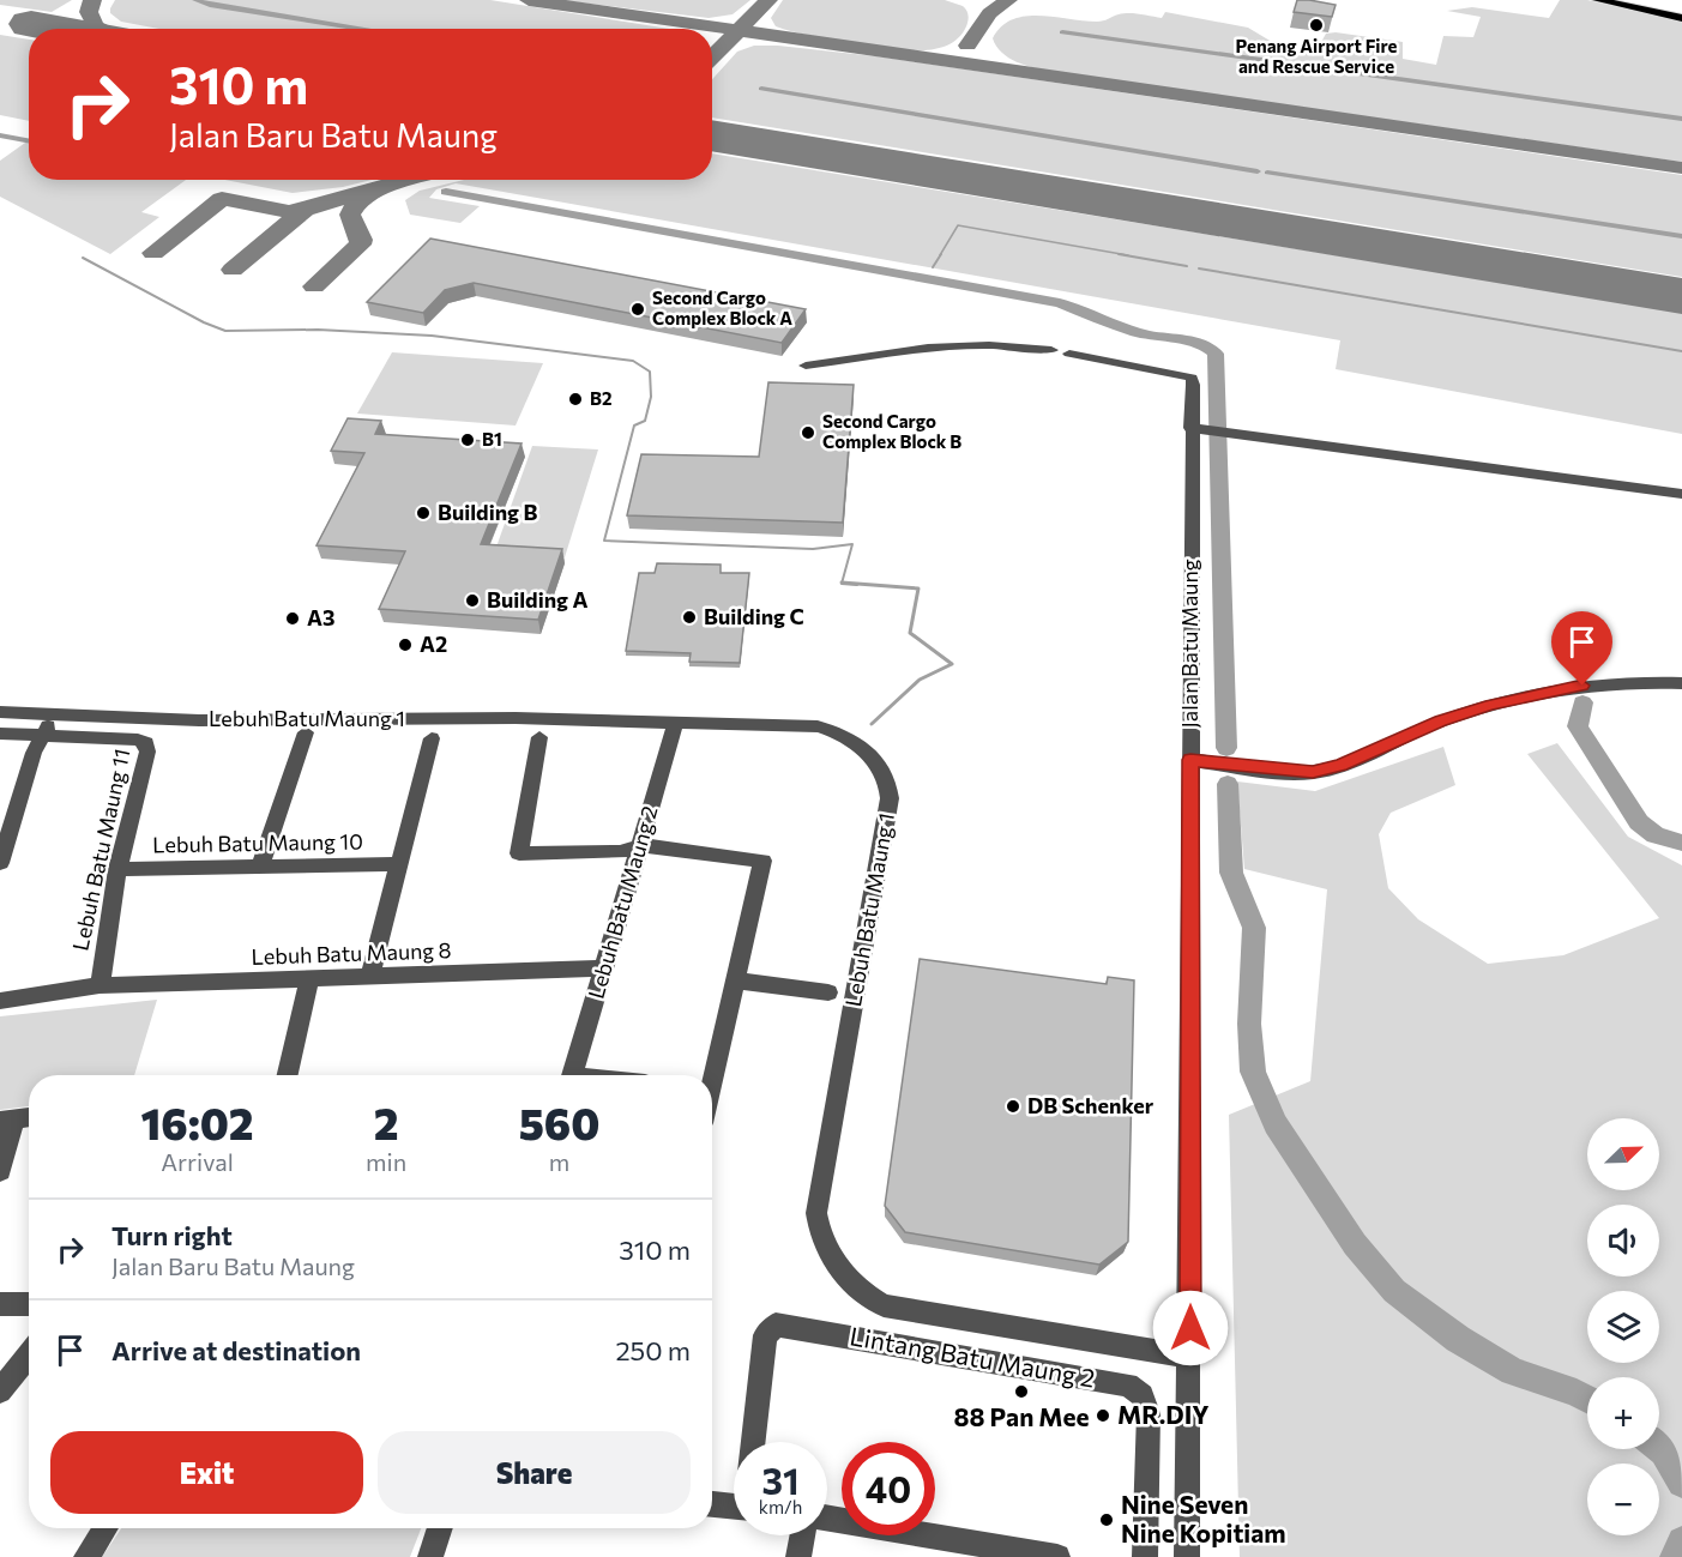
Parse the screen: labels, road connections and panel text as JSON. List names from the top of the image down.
{
  "streets": {
    "street": [
      "Jalan Batu Maung",
      "Lebuh Batu Maung 1",
      "Lebuh Batu Maung 10",
      "Lebuh Batu Maung 11",
      "Lebuh Batu Maung 2",
      "Lebuh Batu Maung 8",
      "Lintang Batu Maung 2"
    ]
  },
  "crossings": [
    ["Jalan Batu Maung", "Lebuh Batu Maung 1"],
    ["Lebuh Batu Maung 1", "Lebuh Batu Maung 2"],
    ["Lebuh Batu Maung 10", "Lebuh Batu Maung 11"],
    ["Lebuh Batu Maung 11", "Lebuh Batu Maung 8"],
    ["Lebuh Batu Maung 2", "Lebuh Batu Maung 8"]
  ],
  "places": [
    "Penang Airport Fire and Rescue Service",
    "Second Cargo Complex Block A",
    "B2",
    "Second Cargo Complex Block B",
    "B1",
    "Building B",
    "Building A",
    "Building C",
    "A3",
    "A2",
    "DB Schenker",
    "88 Pan Mee",
    "MR.DIY",
    "Nine Seven Nine Kopitiam"
  ],
  "north": "top right",
  "page": {
    "turn": ["310 m", "Jalan Baru Batu Maung"],
    "eta": [
      "16:02",
      "Arrival",
      "2",
      "min",
      "560",
      "m"
    ],
    "map_buttons": ["+", "−"],
    "list": [
      {
        "name": "Turn right",
        "note": "Jalan Baru Batu Maung",
        "value": "310 m"
      },
      {
        "name": "Arrive at destination",
        "value": "250 m"
      }
    ],
    "buttons": ["Exit", "Share"],
    "speed": "31 km/h",
    "limit": "40"
  }
}
